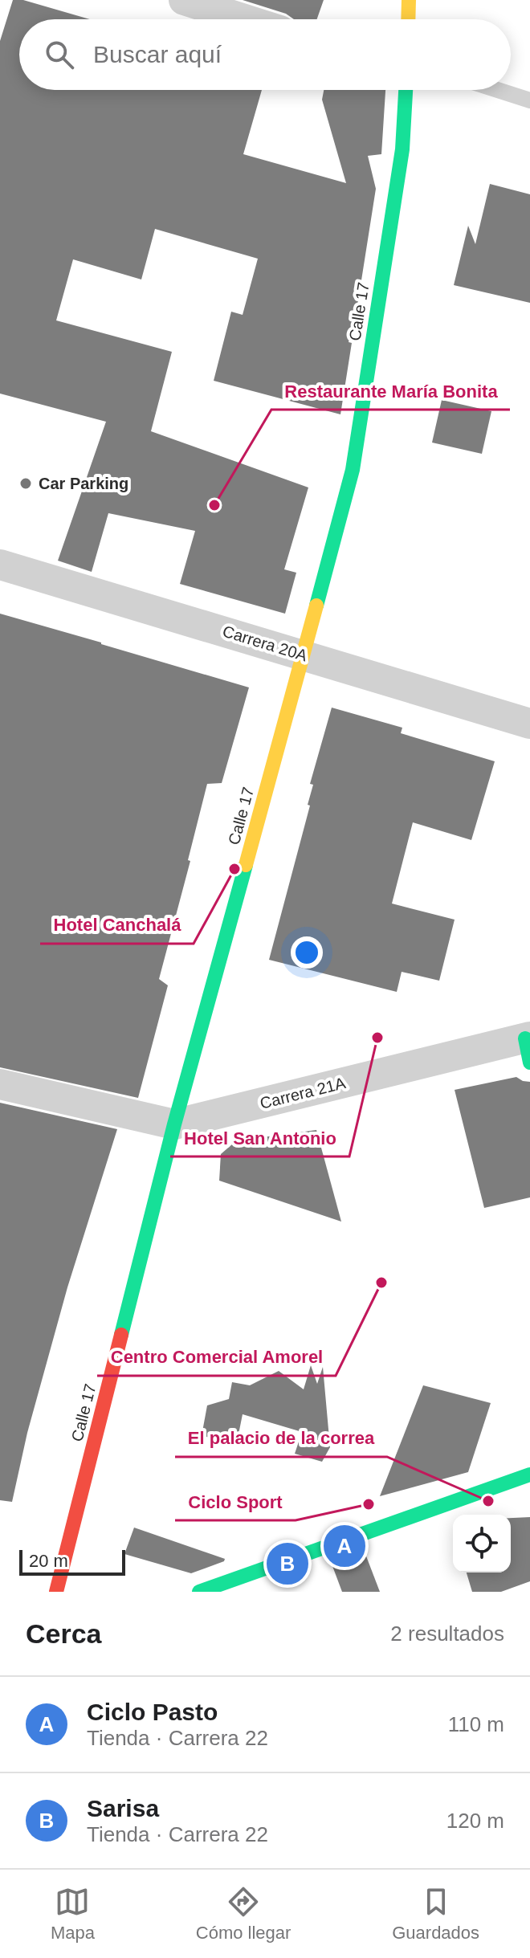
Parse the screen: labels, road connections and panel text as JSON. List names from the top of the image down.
{
  "streets": {
    "street": ["Calle 17", "Carrera 20A", "Carrera 21A"]
  },
  "crossings": [
    ["Calle 17", "Carrera 20A"],
    ["Calle 17", "Carrera 21A"]
  ],
  "places": [
    "Car Parking",
    "Restaurante María Bonita",
    "Hotel Canchalá",
    "Hotel San Antonio",
    "Centro Comercial Amorel",
    "El palacio de la correa",
    "Ciclo Sport"
  ],
  "scale_bar": "20 m",
  "page": {
    "search": "Buscar aquí",
    "pins": ["A", "B"],
    "scale": "20 m",
    "heading": ["Cerca", "2 resultados"],
    "list": [
      {
        "mark": "A",
        "name": "Ciclo Pasto",
        "note": "Tienda · Carrera 22",
        "value": "110 m"
      },
      {
        "mark": "B",
        "name": "Sarisa",
        "note": "Tienda · Carrera 22",
        "value": "120 m"
      }
    ],
    "nav": ["Mapa", "Cómo llegar", "Guardados"]
  }
}
